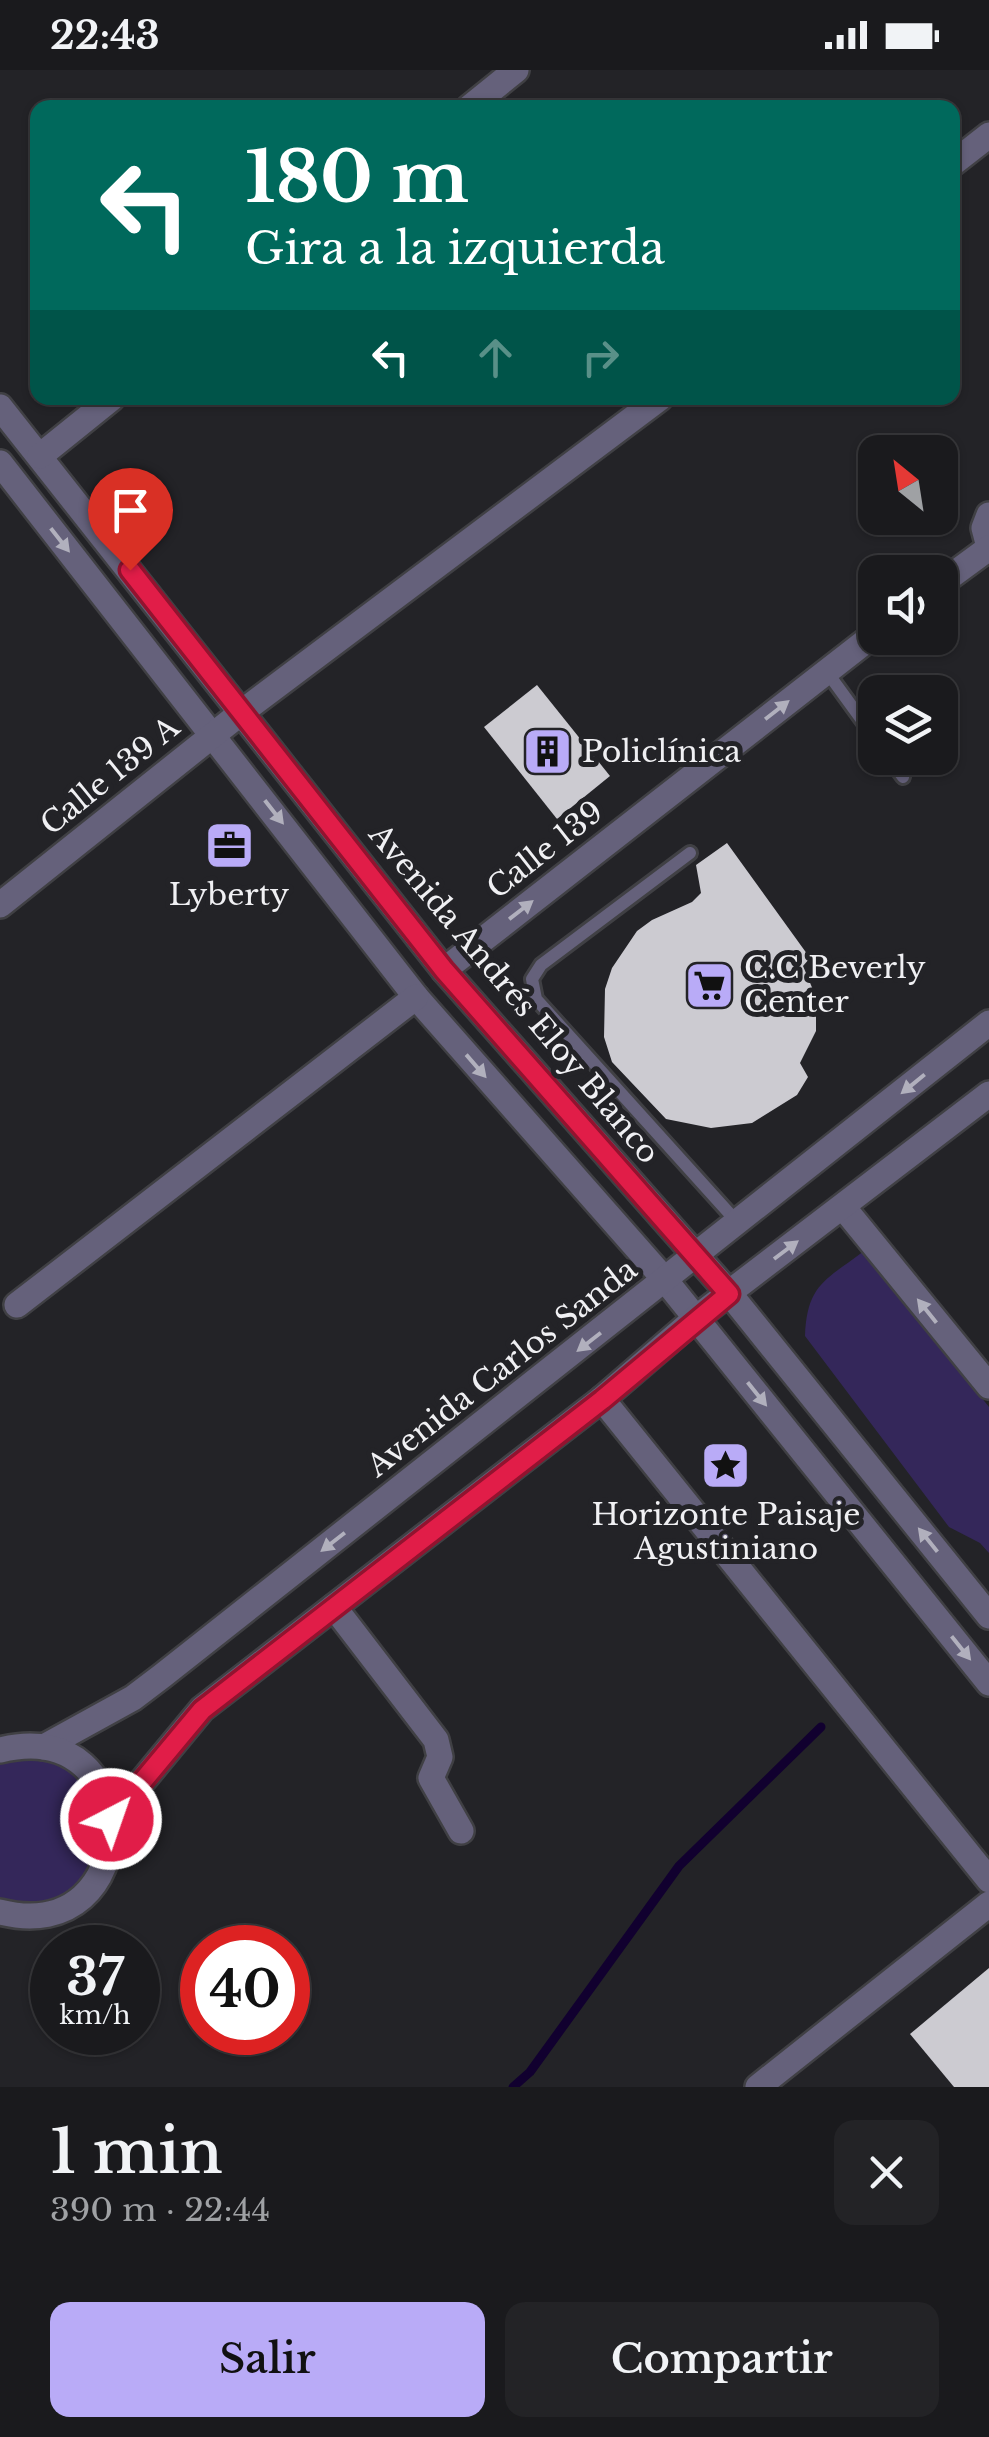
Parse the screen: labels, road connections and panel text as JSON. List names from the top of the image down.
{
  "streets": {
    "street": [
      "Calle 139 A",
      "Calle 139",
      "Avenida Andrés Eloy Blanco",
      "Avenida Carlos Sanda"
    ]
  },
  "crossings": [
    ["Calle 139 A", "Avenida Andrés Eloy Blanco"],
    ["Calle 139", "Avenida Andrés Eloy Blanco"],
    ["Avenida Andrés Eloy Blanco", "Avenida Carlos Sanda"]
  ],
  "one_way": ["Calle 139"],
  "places": {
    "building": ["Policlínica"],
    "office": ["Lyberty"],
    "supermarket": ["C.C Beverly Center"],
    "place": ["Horizonte Paisaje Agustiniano"]
  },
  "north": "top left",
  "page": {
    "status": "22:43",
    "turn": ["180 m", "Gira a la izquierda"],
    "speed": "37 km/h",
    "limit": "40",
    "heading": ["1 min", "390 m · 22:44"],
    "buttons": ["Salir", "Compartir"]
  }
}
